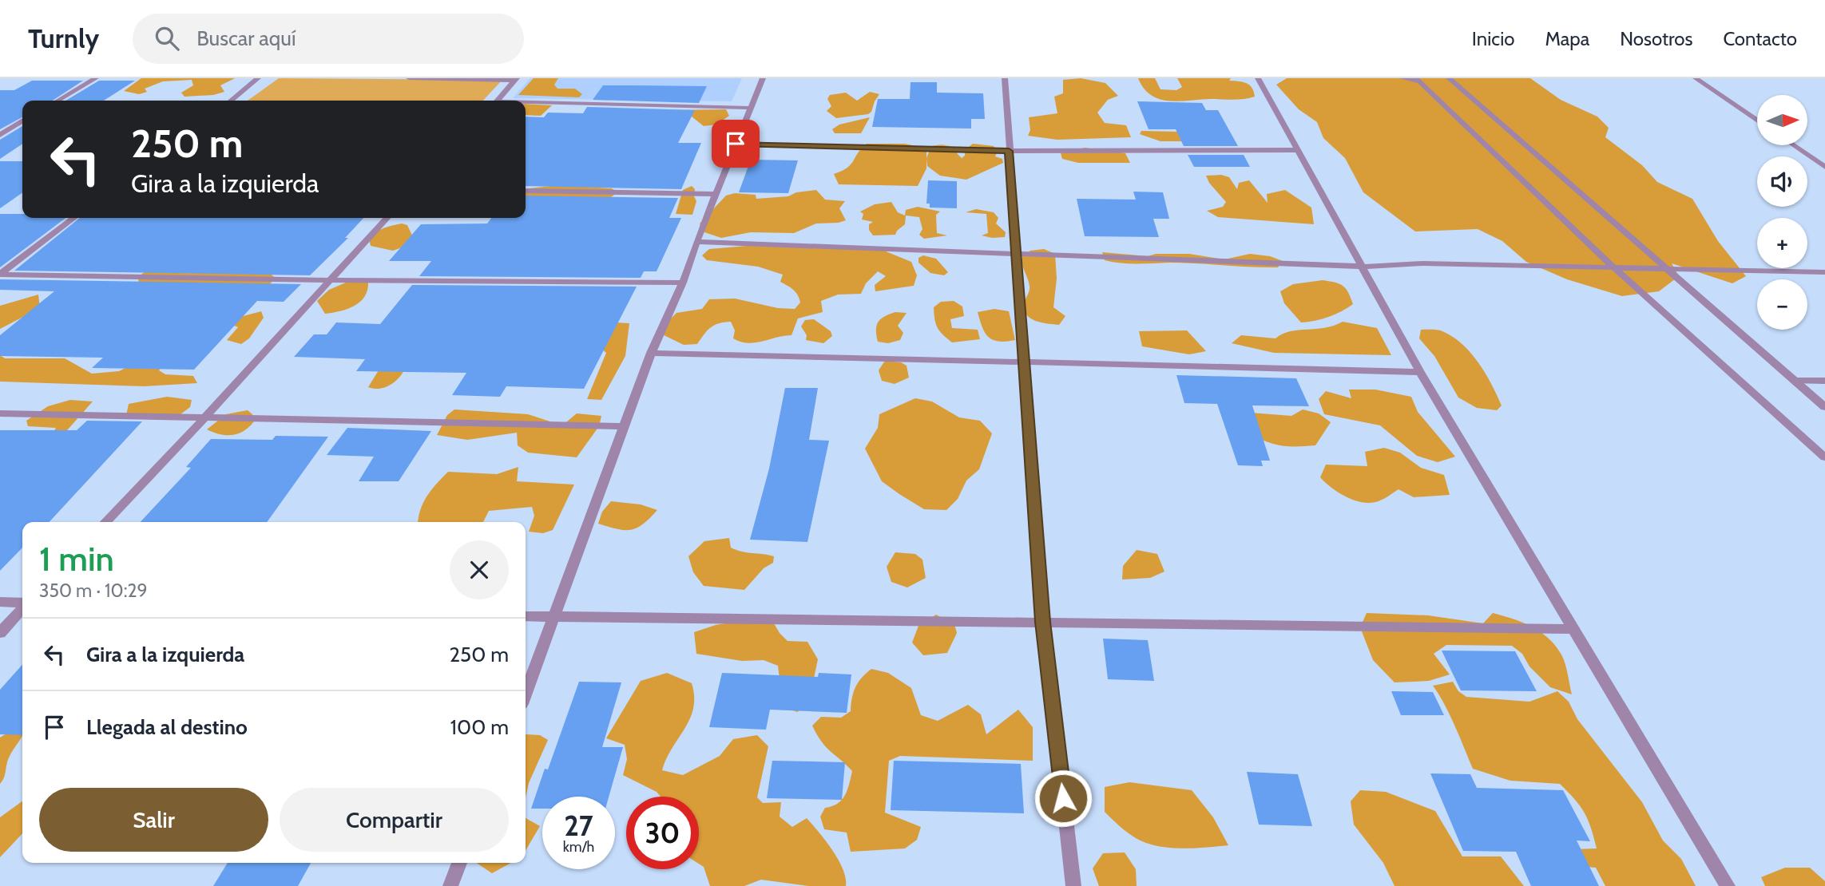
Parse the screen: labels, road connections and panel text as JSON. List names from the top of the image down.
{
  "north": "right",
  "page": {
    "header": "Turnly",
    "search": "Buscar aquí",
    "nav": [
      "Inicio",
      "Mapa",
      "Nosotros",
      "Contacto"
    ],
    "map_buttons": ["+", "−"],
    "turn": ["250 m", "Gira a la izquierda"],
    "heading": ["1 min", "350 m · 10:29"],
    "list": [
      {
        "name": "Gira a la izquierda",
        "value": "250 m"
      },
      {
        "name": "Llegada al destino",
        "value": "100 m"
      }
    ],
    "buttons": ["Salir", "Compartir"],
    "speed": "27 km/h",
    "limit": "30"
  }
}
